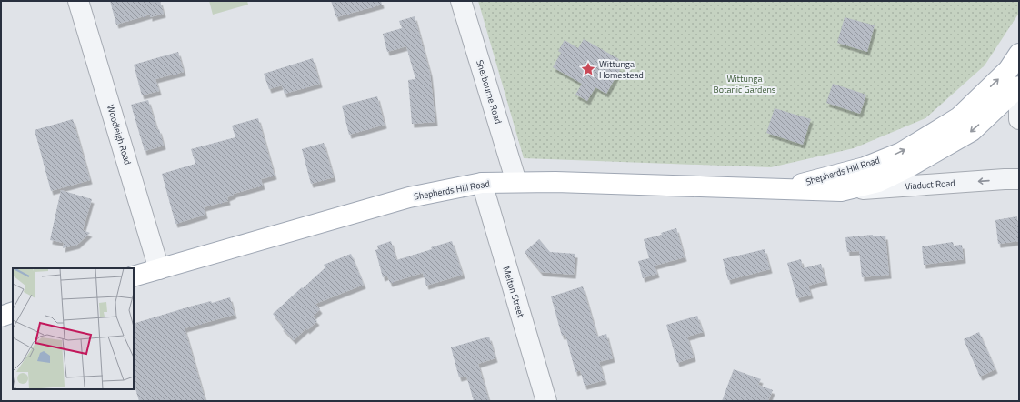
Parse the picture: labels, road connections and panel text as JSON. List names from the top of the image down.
{
  "streets": {
    "main road": ["Shepherds Hill Road"],
    "street": [
      "Sherbourne Road",
      "Woodleigh Road",
      "Viaduct Road",
      "Melton Street"
    ]
  },
  "crossings": [
    ["Sherbourne Road", "Shepherds Hill Road"],
    ["Woodleigh Road", "Shepherds Hill Road"],
    ["Shepherds Hill Road", "Viaduct Road"],
    ["Shepherds Hill Road", "Melton Street"]
  ],
  "one_way": ["Viaduct Road"],
  "parks": ["Wittunga Botanic Gardens"],
  "places": {
    "place": ["Wittunga Homestead"]
  }
}
